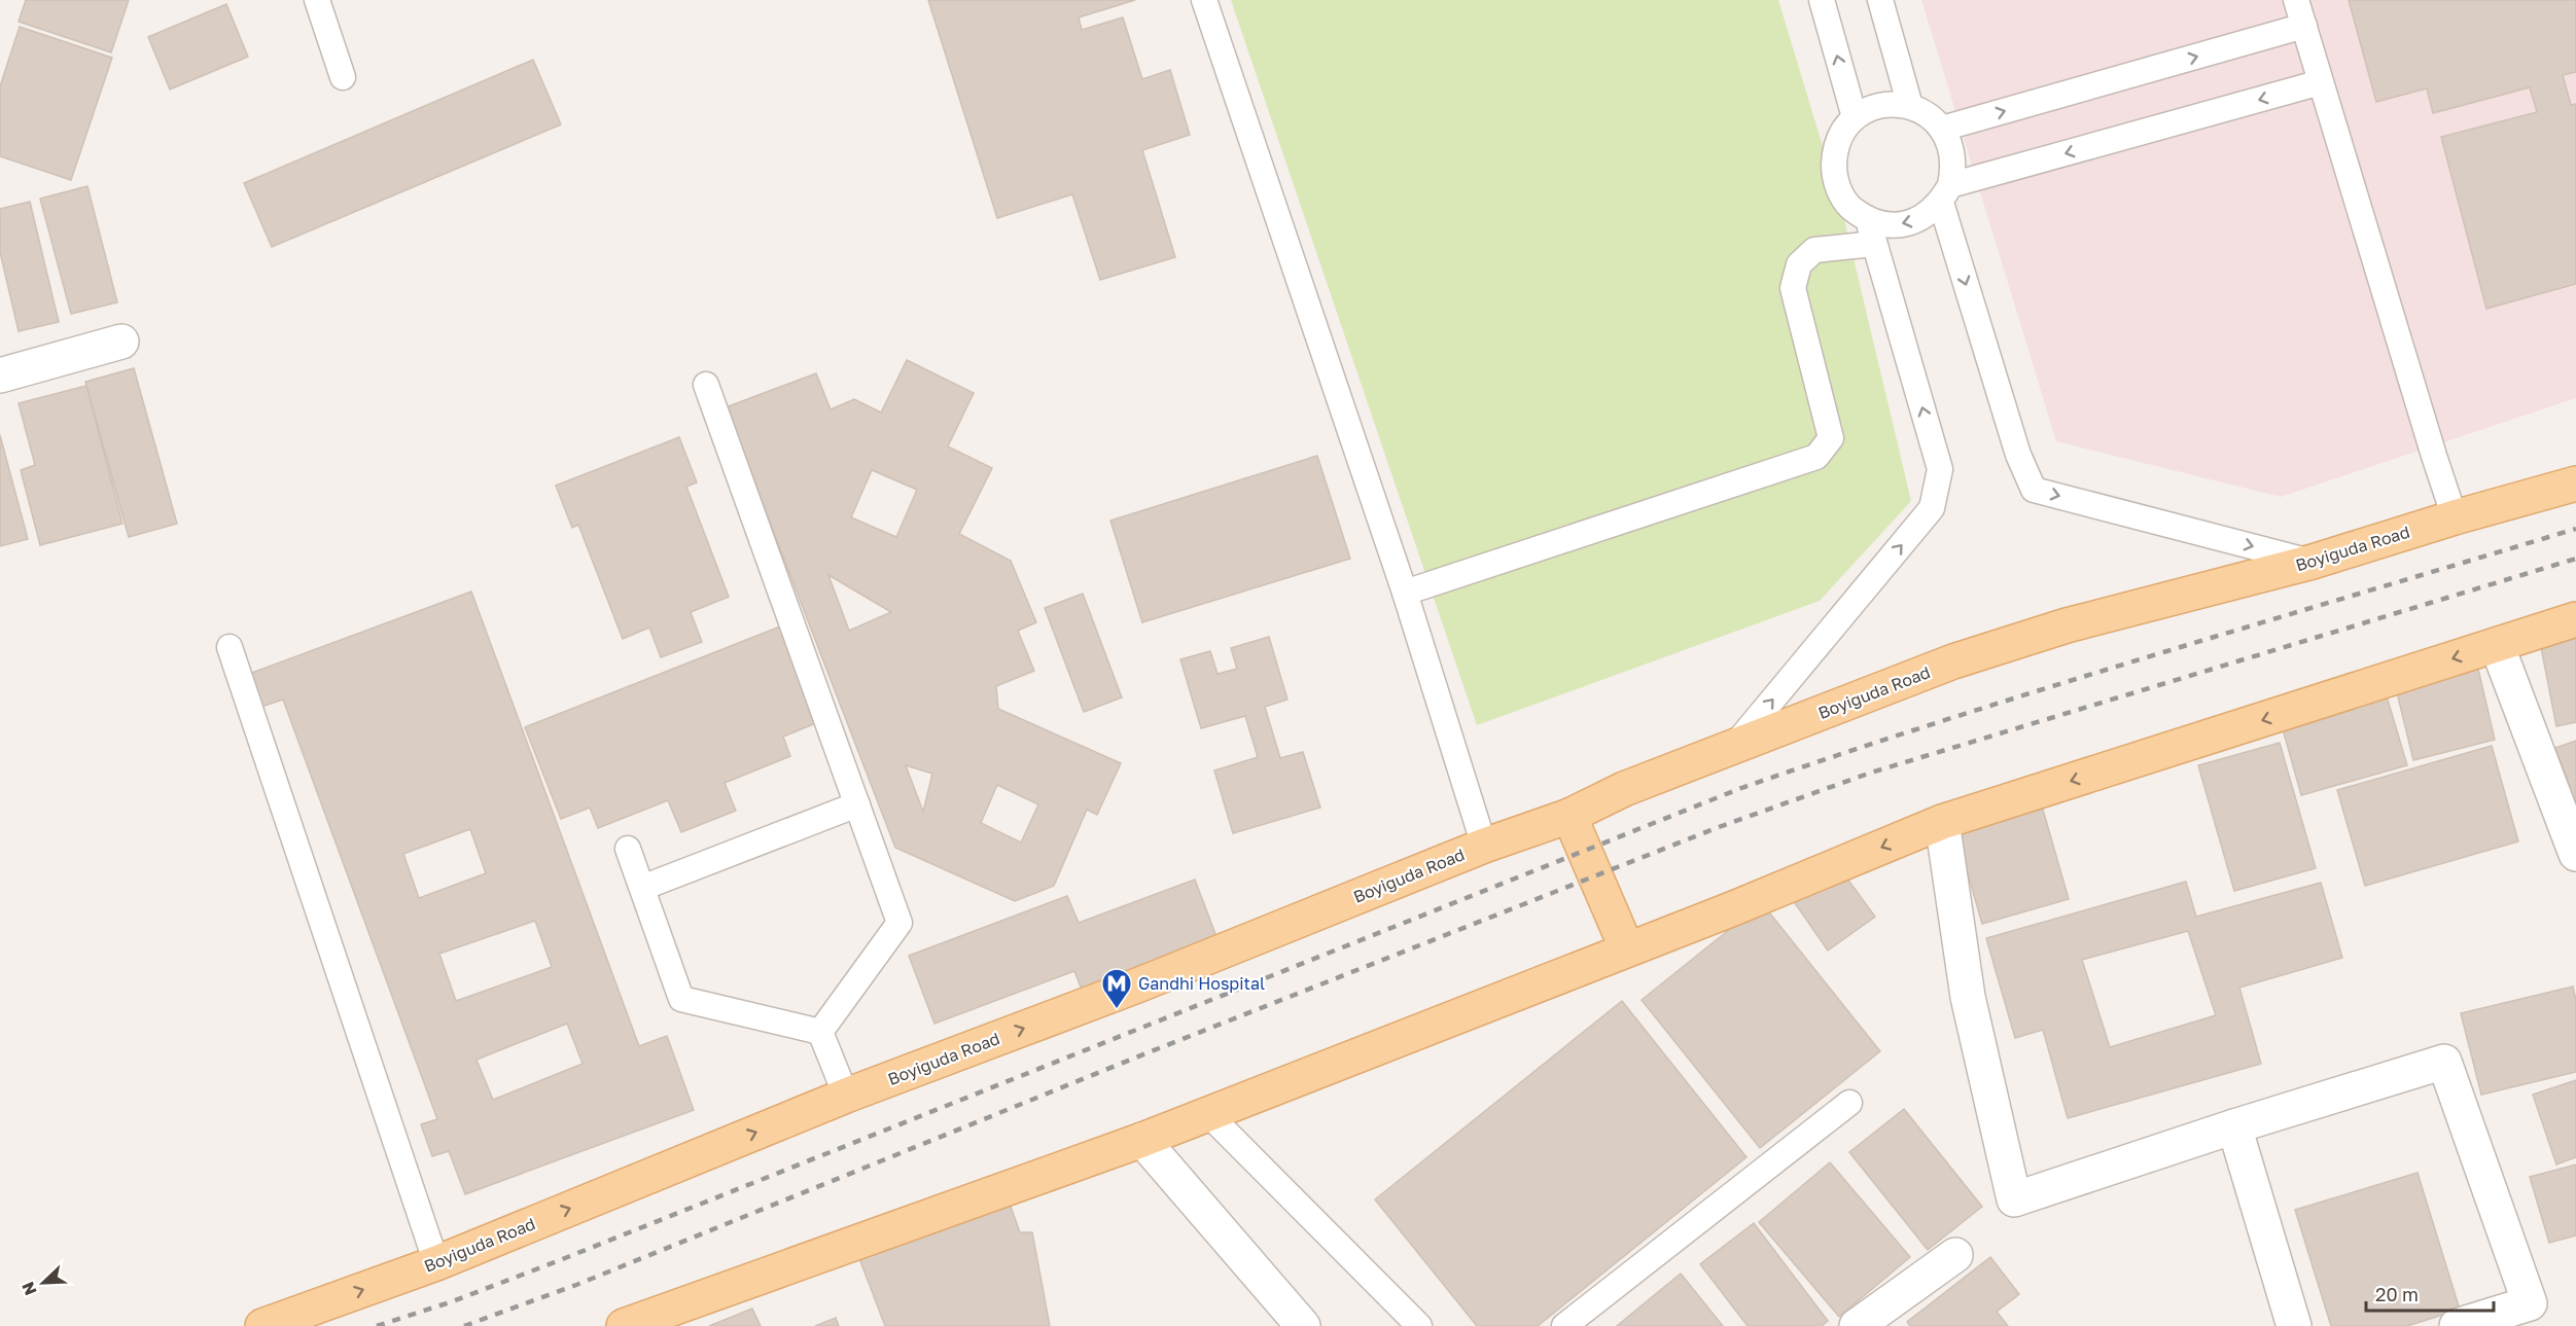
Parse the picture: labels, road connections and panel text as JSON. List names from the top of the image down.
{
  "streets": {
    "main road": ["Boyiguda Road"]
  },
  "places": {
    "metro station": ["Gandhi Hospital"]
  },
  "scale_bar": "20 m",
  "north": "bottom left"
}
